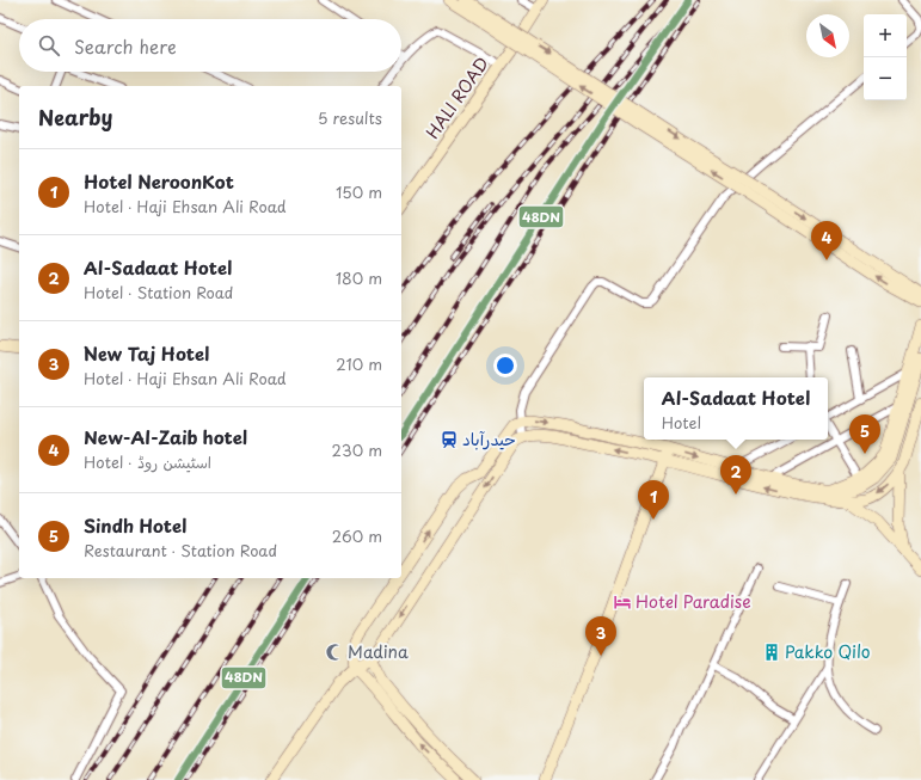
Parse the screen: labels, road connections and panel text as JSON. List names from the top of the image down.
{
  "streets": {
    "street": ["HALI ROAD"]
  },
  "places": {
    "station": ["حیدرآباد"],
    "hotel": ["Hotel Paradise"],
    "mosque": ["Madina"],
    "building": ["Pakko Qilo"]
  },
  "lines": ["transit line 48DN"],
  "north": "bottom right",
  "page": {
    "map_buttons": ["+", "−"],
    "search": "Search here",
    "heading": ["Nearby", "5 results"],
    "list": [
      {
        "mark": "1",
        "name": "Hotel NeroonKot",
        "note": "Hotel · Haji Ehsan Ali Road",
        "value": "150 m"
      },
      {
        "mark": "2",
        "name": "Al-Sadaat Hotel",
        "note": "Hotel · Station Road",
        "value": "180 m"
      },
      {
        "mark": "3",
        "name": "New Taj Hotel",
        "note": "Hotel · Haji Ehsan Ali Road",
        "value": "210 m"
      },
      {
        "mark": "4",
        "name": "New-Al-Zaib hotel",
        "note": "Hotel · اسٹیشن روڈ",
        "value": "230 m"
      },
      {
        "mark": "5",
        "name": "Sindh Hotel",
        "note": "Restaurant · Station Road",
        "value": "260 m"
      }
    ],
    "pins": [
      "4",
      "5",
      "2",
      "1",
      "3"
    ],
    "popup": ["Al-Sadaat Hotel", "Hotel"]
  }
}
